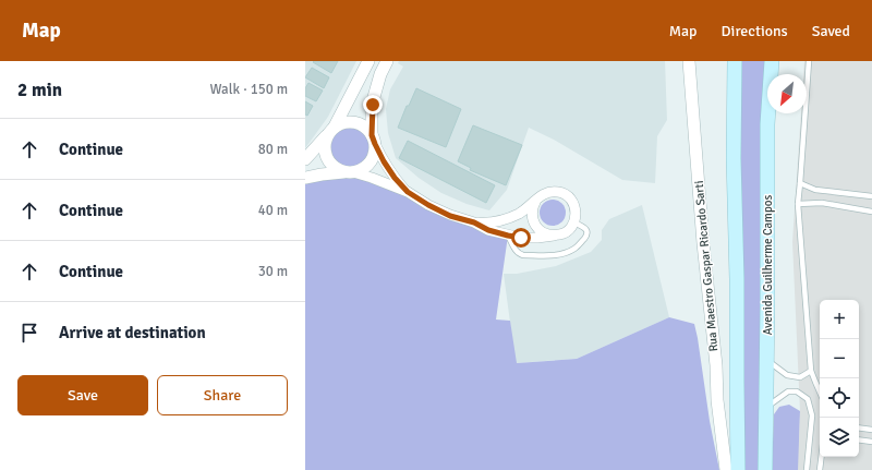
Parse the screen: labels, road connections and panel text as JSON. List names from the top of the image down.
{
  "streets": {
    "main road": ["Avenida Guilherme Campos"],
    "street": ["Rua Maestro Gaspar Ricardo Sarti"]
  },
  "north": "bottom left",
  "page": {
    "header": "Map",
    "nav": ["Map", "Directions", "Saved"],
    "heading": ["2 min", "Walk · 150 m"],
    "list": [
      ["Continue", "80 m"],
      ["Continue", "40 m"],
      ["Continue", "30 m"],
      "Arrive at destination"
    ],
    "map_buttons": ["+", "−"],
    "buttons": ["Save", "Share"]
  }
}
